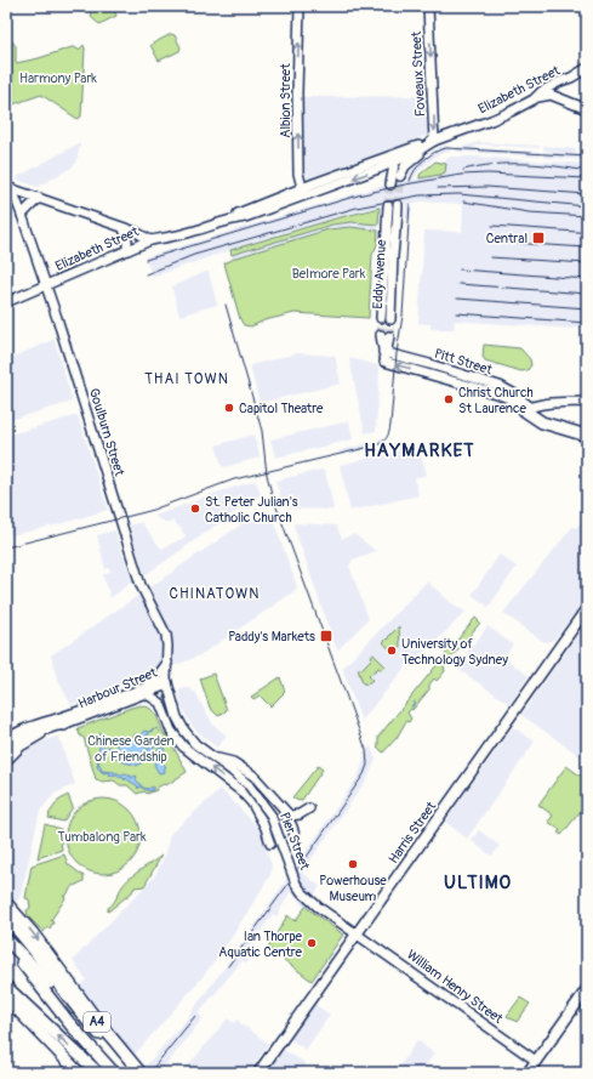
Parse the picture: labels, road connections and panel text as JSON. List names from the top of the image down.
{
  "streets": {
    "highway": ["A4"],
    "main road": [
      "Foveaux Street",
      "Elizabeth Street",
      "Albion Street",
      "Eddy Avenue",
      "Pitt Street",
      "Goulburn Street",
      "Harbour Street",
      "Harris Street",
      "Pier Street",
      "William Henry Street"
    ]
  },
  "crossings": [
    ["Foveaux Street", "Elizabeth Street"],
    ["Elizabeth Street", "Albion Street"],
    ["Elizabeth Street", "Goulburn Street"],
    ["Goulburn Street", "Harbour Street"],
    ["Goulburn Street", "Pier Street"],
    ["Harbour Street", "Pier Street"],
    ["Harris Street", "Pier Street"],
    ["Harris Street", "William Henry Street"],
    ["Pier Street", "William Henry Street"]
  ],
  "one_way": ["Foveaux Street", "Albion Street"],
  "districts": [
    "THAI TOWN",
    "HAYMARKET",
    "CHINATOWN",
    "ULTIMO"
  ],
  "parks": [
    "Harmony Park",
    "Belmore Park",
    "Chinese Garden of Friendship",
    "Tumbalong Park"
  ],
  "places": {
    "transit": ["Central", "Paddy's Markets"],
    "other": [
      "Christ Church St Laurence",
      "Capitol Theatre",
      "St. Peter Julian's Catholic Church",
      "University of Technology Sydney",
      "Powerhouse Museum",
      "Ian Thorpe Aquatic Centre"
    ]
  }
}
